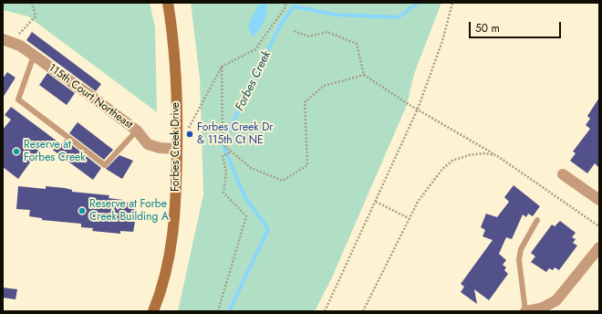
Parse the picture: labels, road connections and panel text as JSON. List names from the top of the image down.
{
  "streets": {
    "street": ["115th Court Northeast", "Forbes Creek Drive"]
  },
  "crossings": [
    ["115th Court Northeast", "Forbes Creek Drive"]
  ],
  "water": ["Forbes Creek"],
  "places": ["Forbes Creek Dr & 115th Ct NE", "Reserve at Forbes Creek", "Reserve at Forbe Creek Building A"],
  "scale_bar": "50 m"
}
